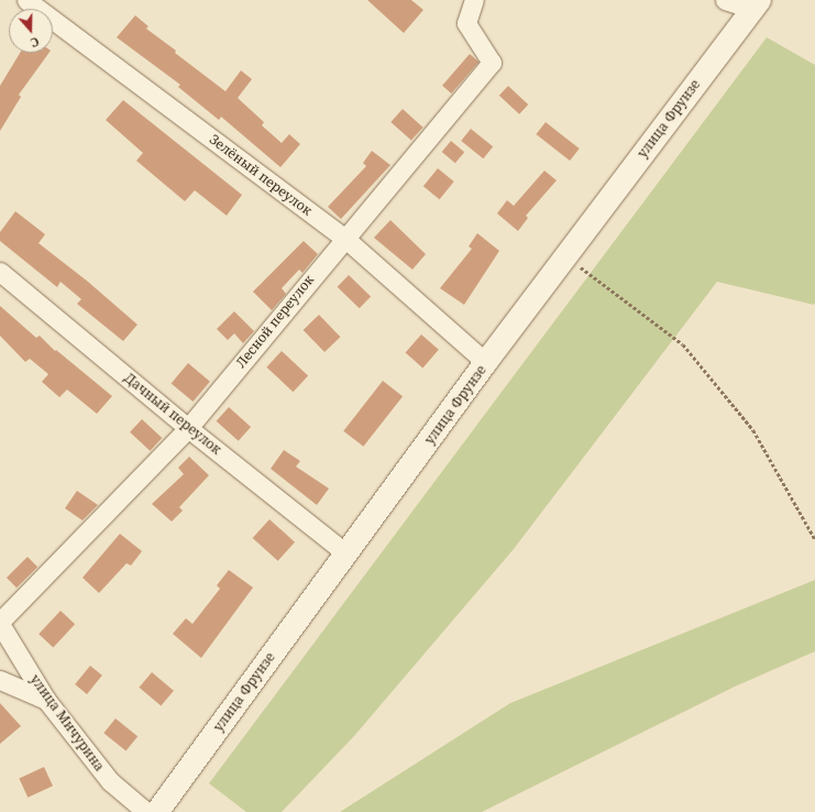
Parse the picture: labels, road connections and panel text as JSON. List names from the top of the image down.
{
  "streets": {
    "street": [
      "улица Фрунзе",
      "Зелёный переулок",
      "Лесной переулок",
      "Дачный переулок",
      "улица Мичурина"
    ]
  },
  "crossings": [
    ["улица Фрунзе", "Зелёный переулок"],
    ["улица Фрунзе", "Дачный переулок"],
    ["Зелёный переулок", "Лесной переулок"],
    ["Лесной переулок", "Дачный переулок"],
    ["Лесной переулок", "улица Мичурина"]
  ],
  "north": "bottom"
}
